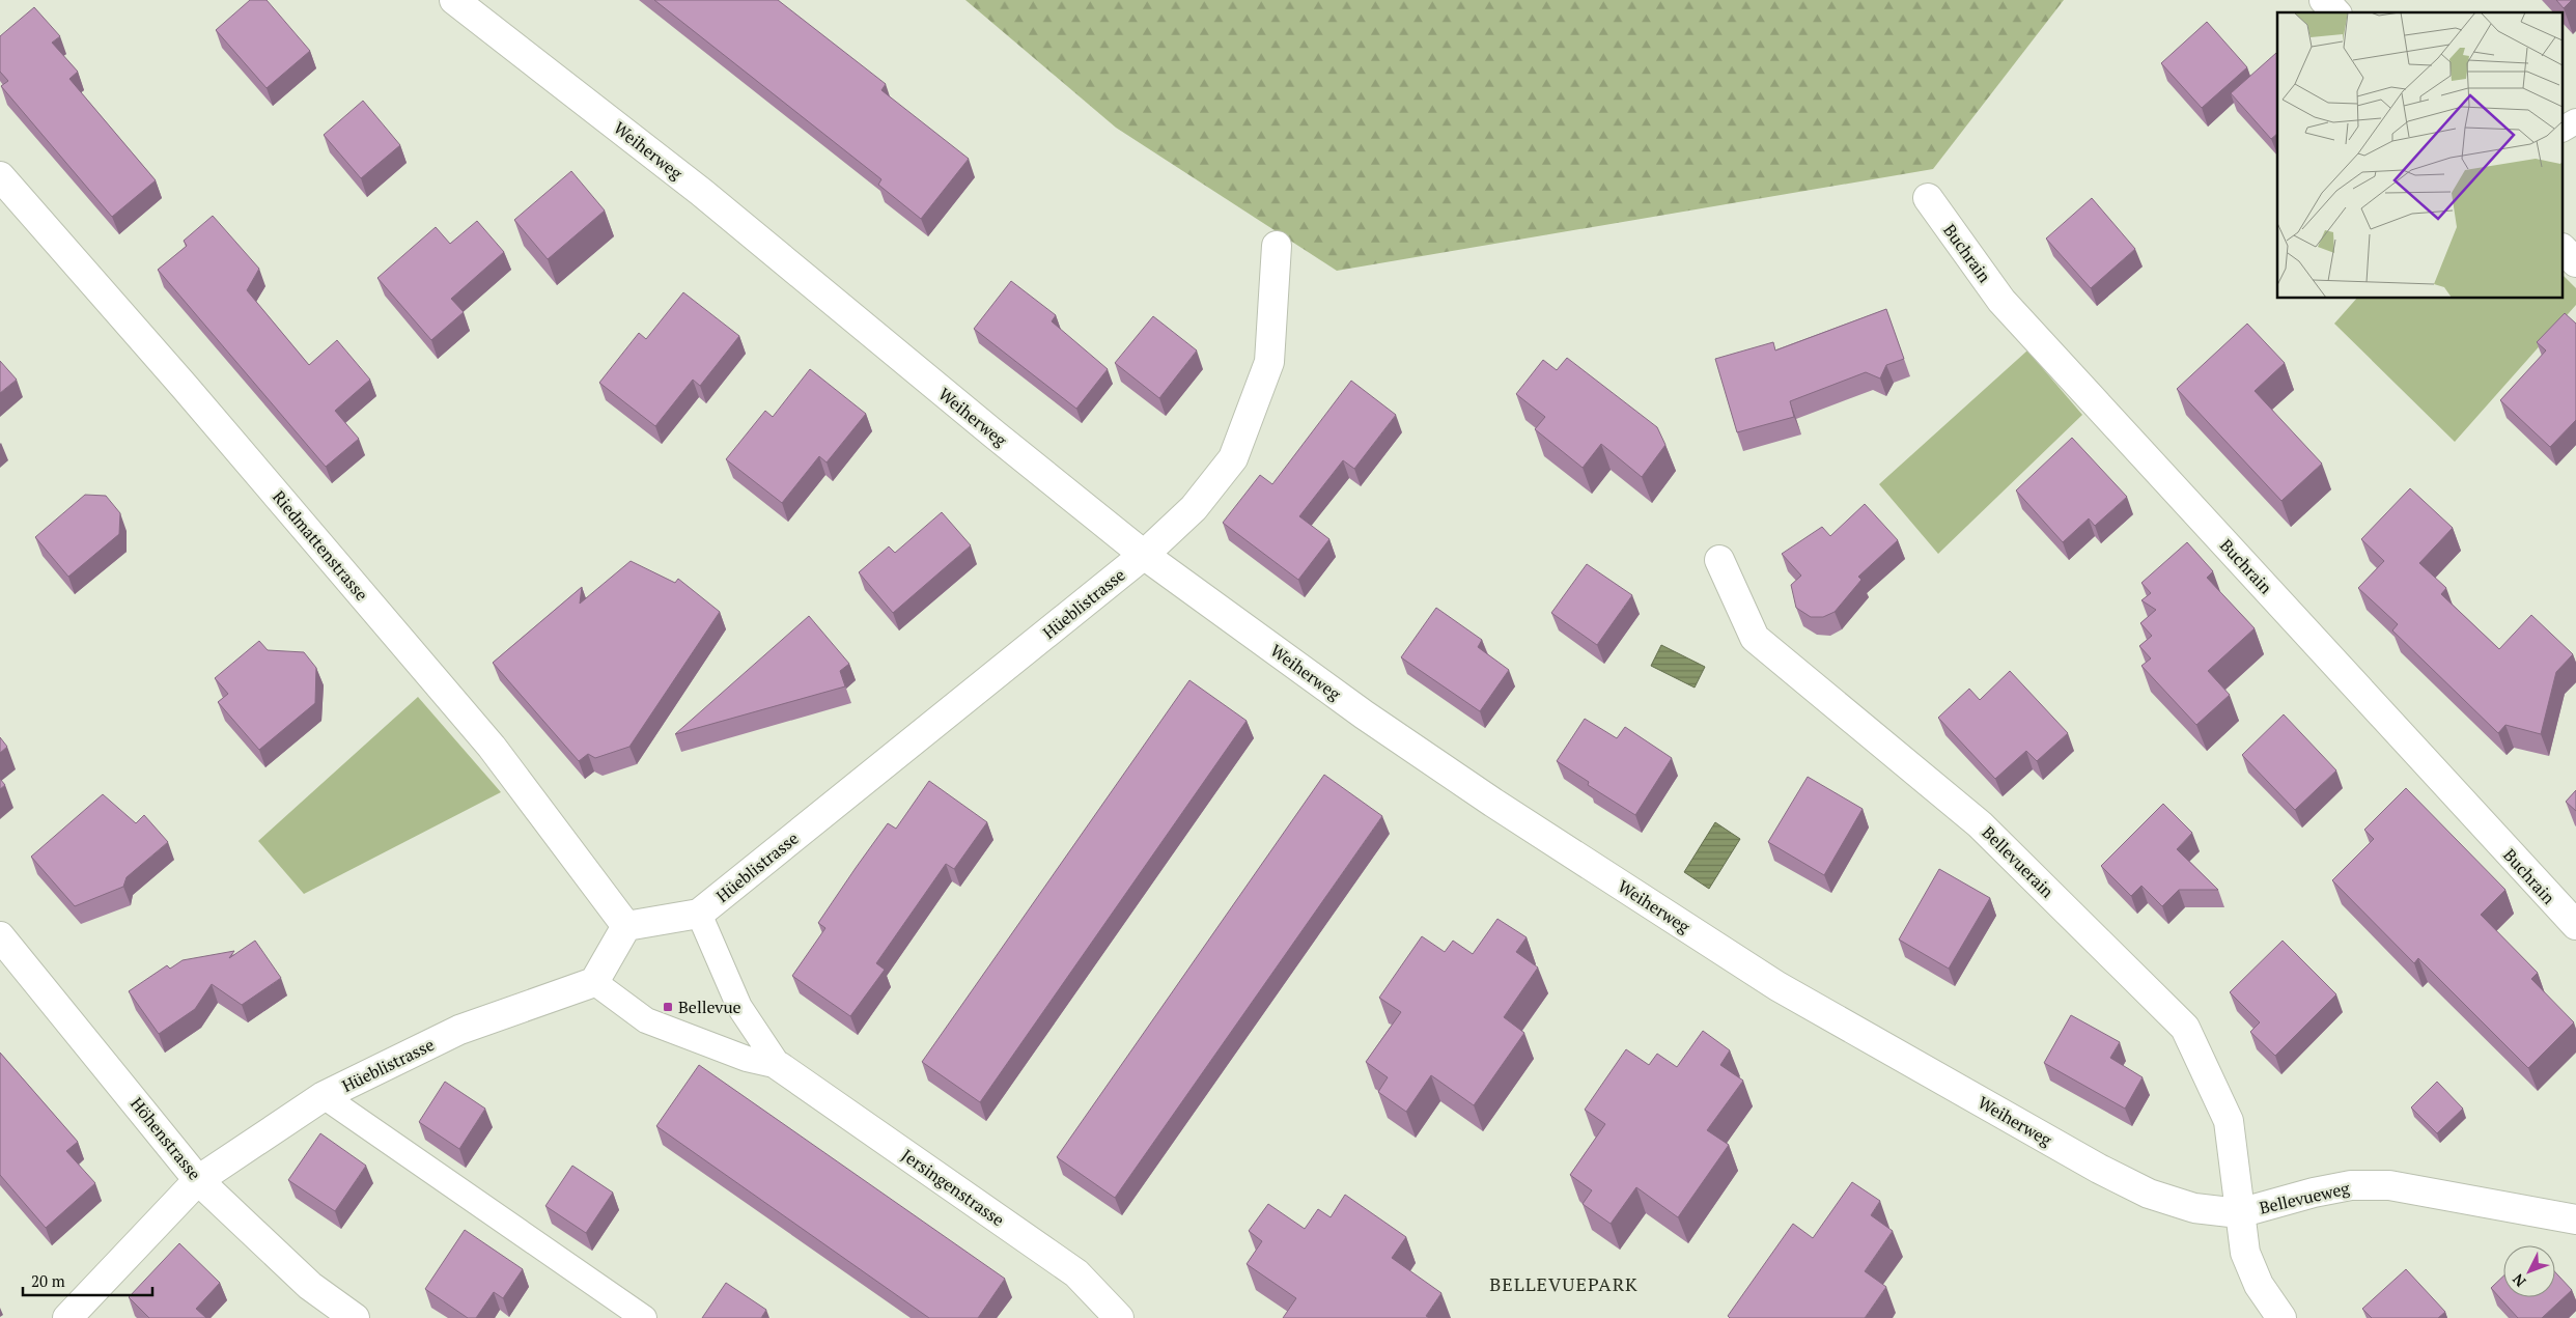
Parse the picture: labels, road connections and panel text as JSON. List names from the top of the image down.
{
  "streets": {
    "street": [
      "Weiherweg",
      "Buchrain",
      "Riedmattenstrasse",
      "Hüeblistrasse",
      "Bellevuerain",
      "Höhenstrasse",
      "Jersingenstrasse",
      "Bellevueweg"
    ]
  },
  "crossings": [
    ["Weiherweg", "Hüeblistrasse"],
    ["Weiherweg", "Bellevuerain"],
    ["Weiherweg", "Bellevueweg"],
    ["Riedmattenstrasse", "Hüeblistrasse"],
    ["Hüeblistrasse", "Höhenstrasse"],
    ["Bellevuerain", "Bellevueweg"]
  ],
  "districts": ["BELLEVUEPARK"],
  "places": {
    "transit": ["Bellevue"]
  },
  "scale_bar": "20 m",
  "north": "bottom left"
}
